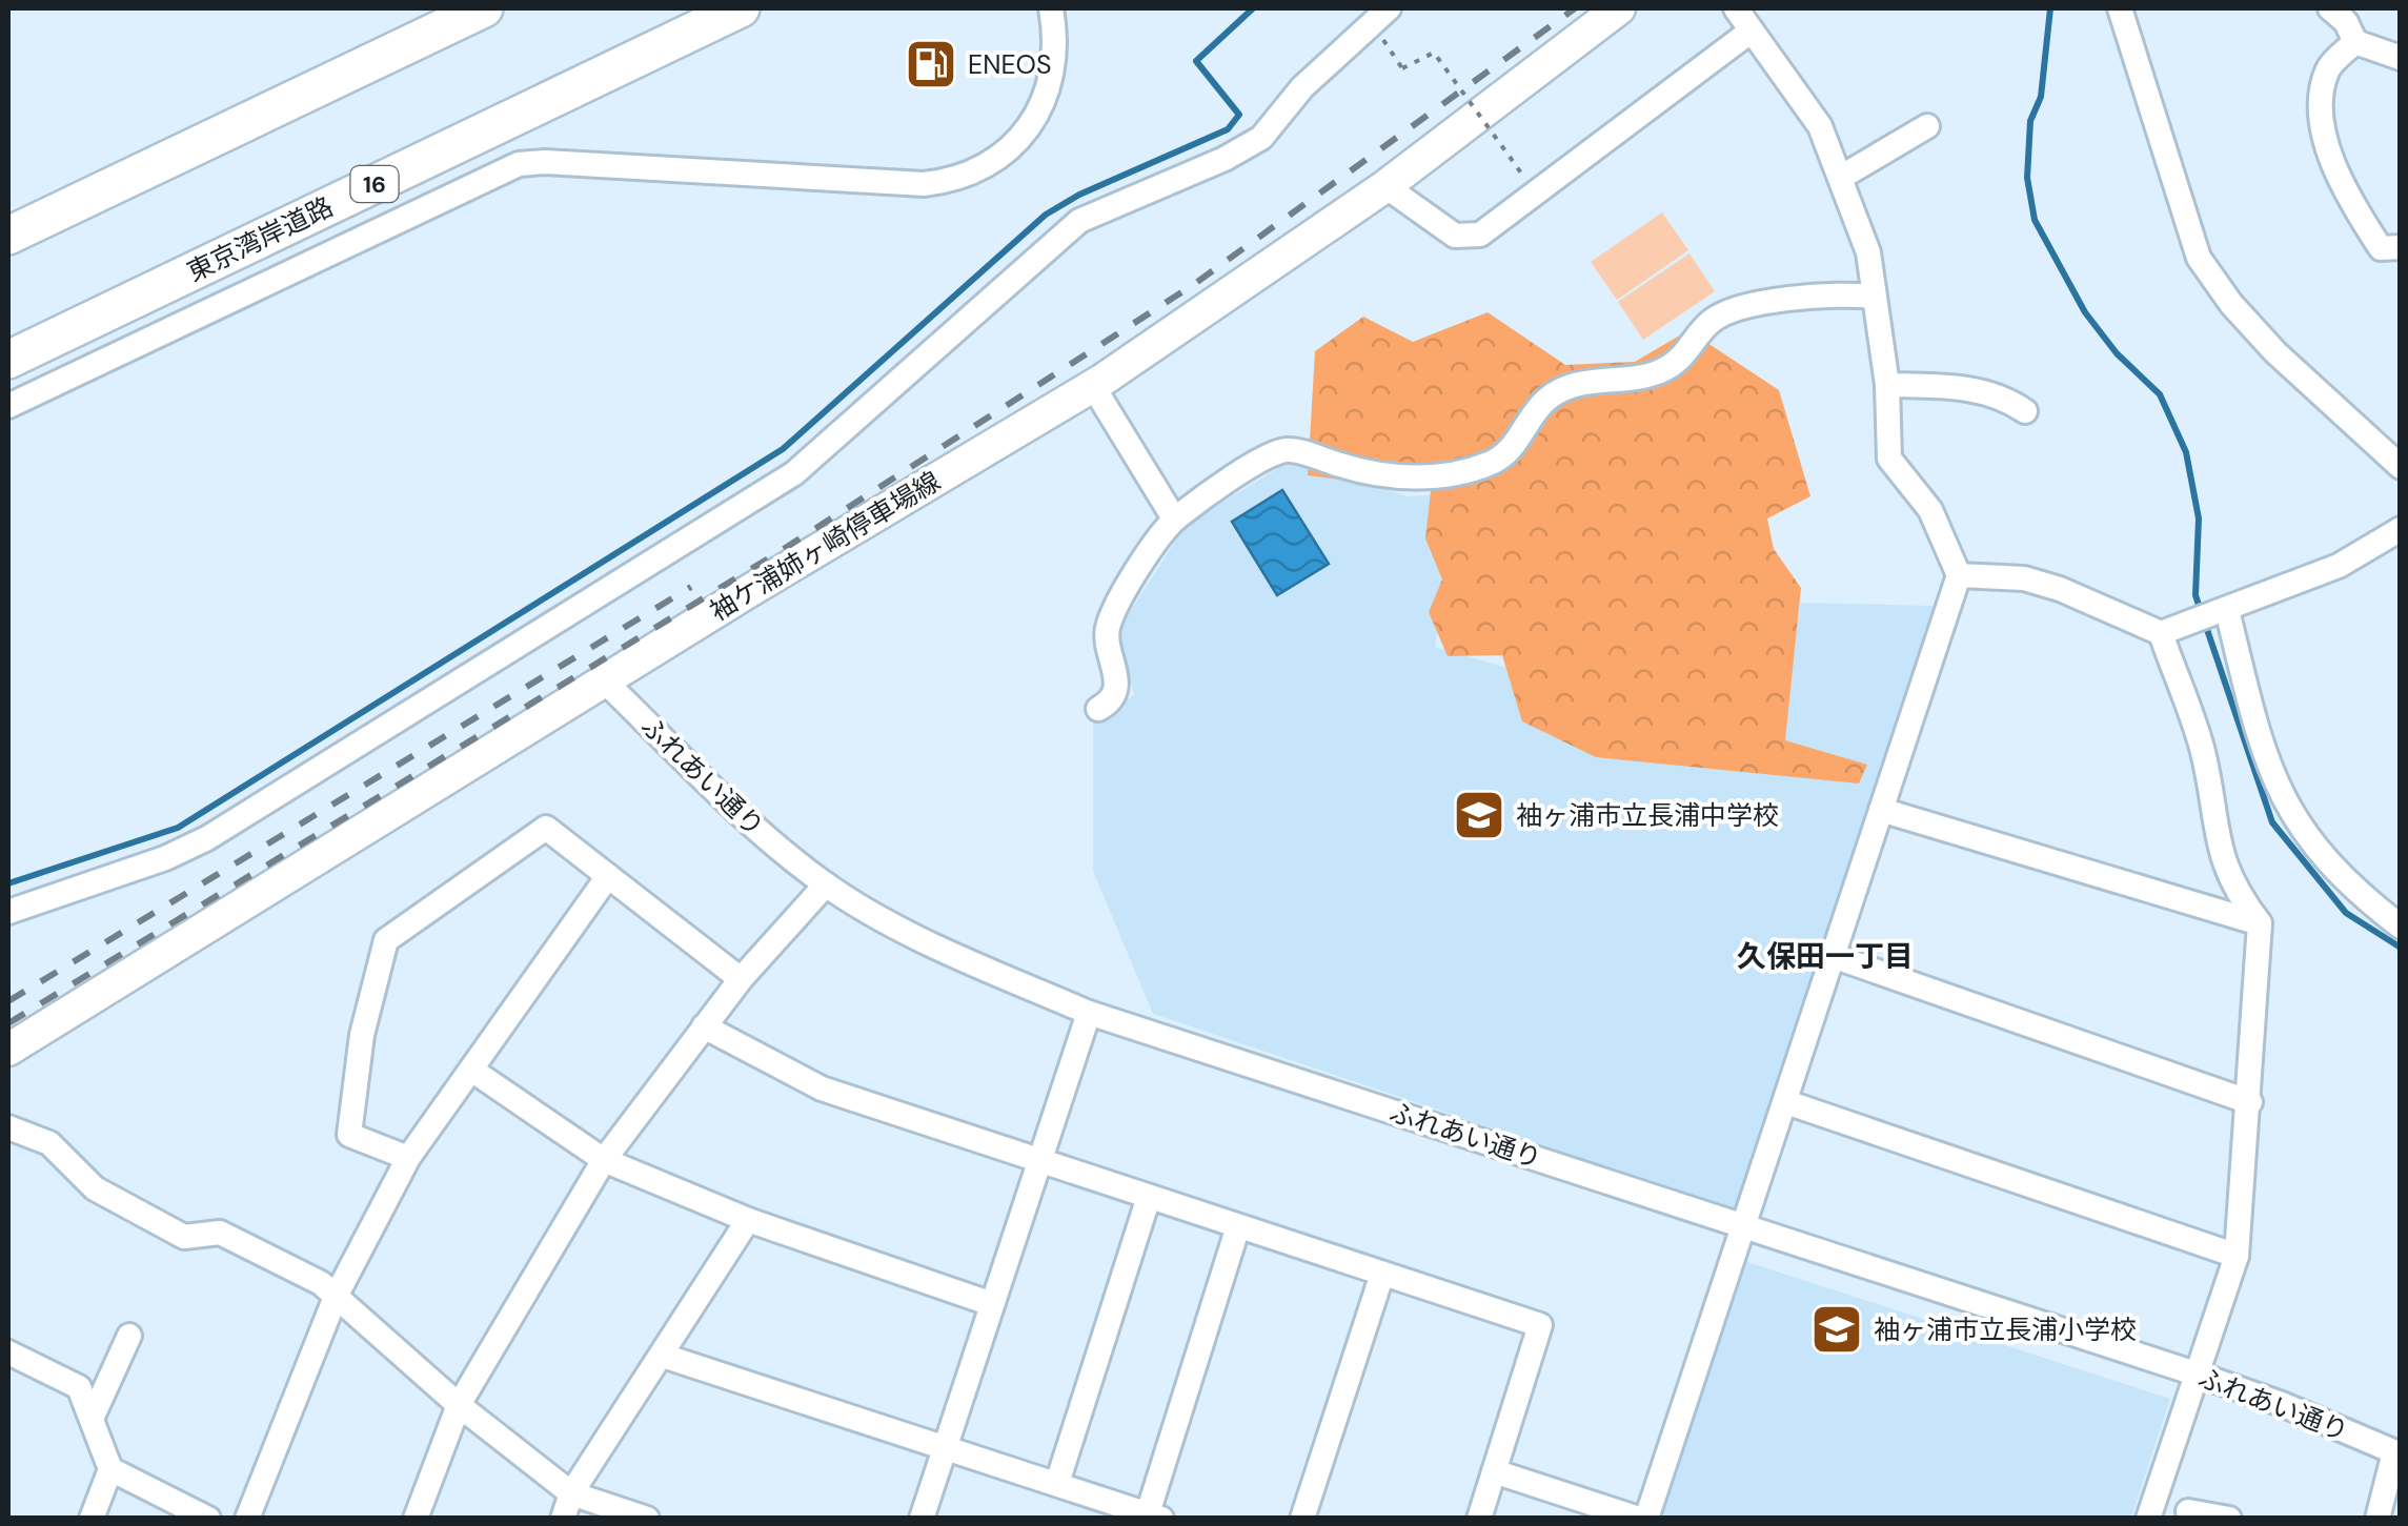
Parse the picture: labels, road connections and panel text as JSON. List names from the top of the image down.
{
  "streets": {
    "highway": ["16", "東京湾岸道路"],
    "main road": ["袖ケ浦姉ヶ崎停車場線"],
    "street": ["ふれあい通り"]
  },
  "crossings": [
    ["袖ケ浦姉ヶ崎停車場線", "ふれあい通り"]
  ],
  "districts": ["久保田一丁目"],
  "places": {
    "fuel station": ["ENEOS"],
    "school or university": ["袖ヶ浦市立長浦中学校", "袖ヶ浦市立長浦小学校"]
  }
}
